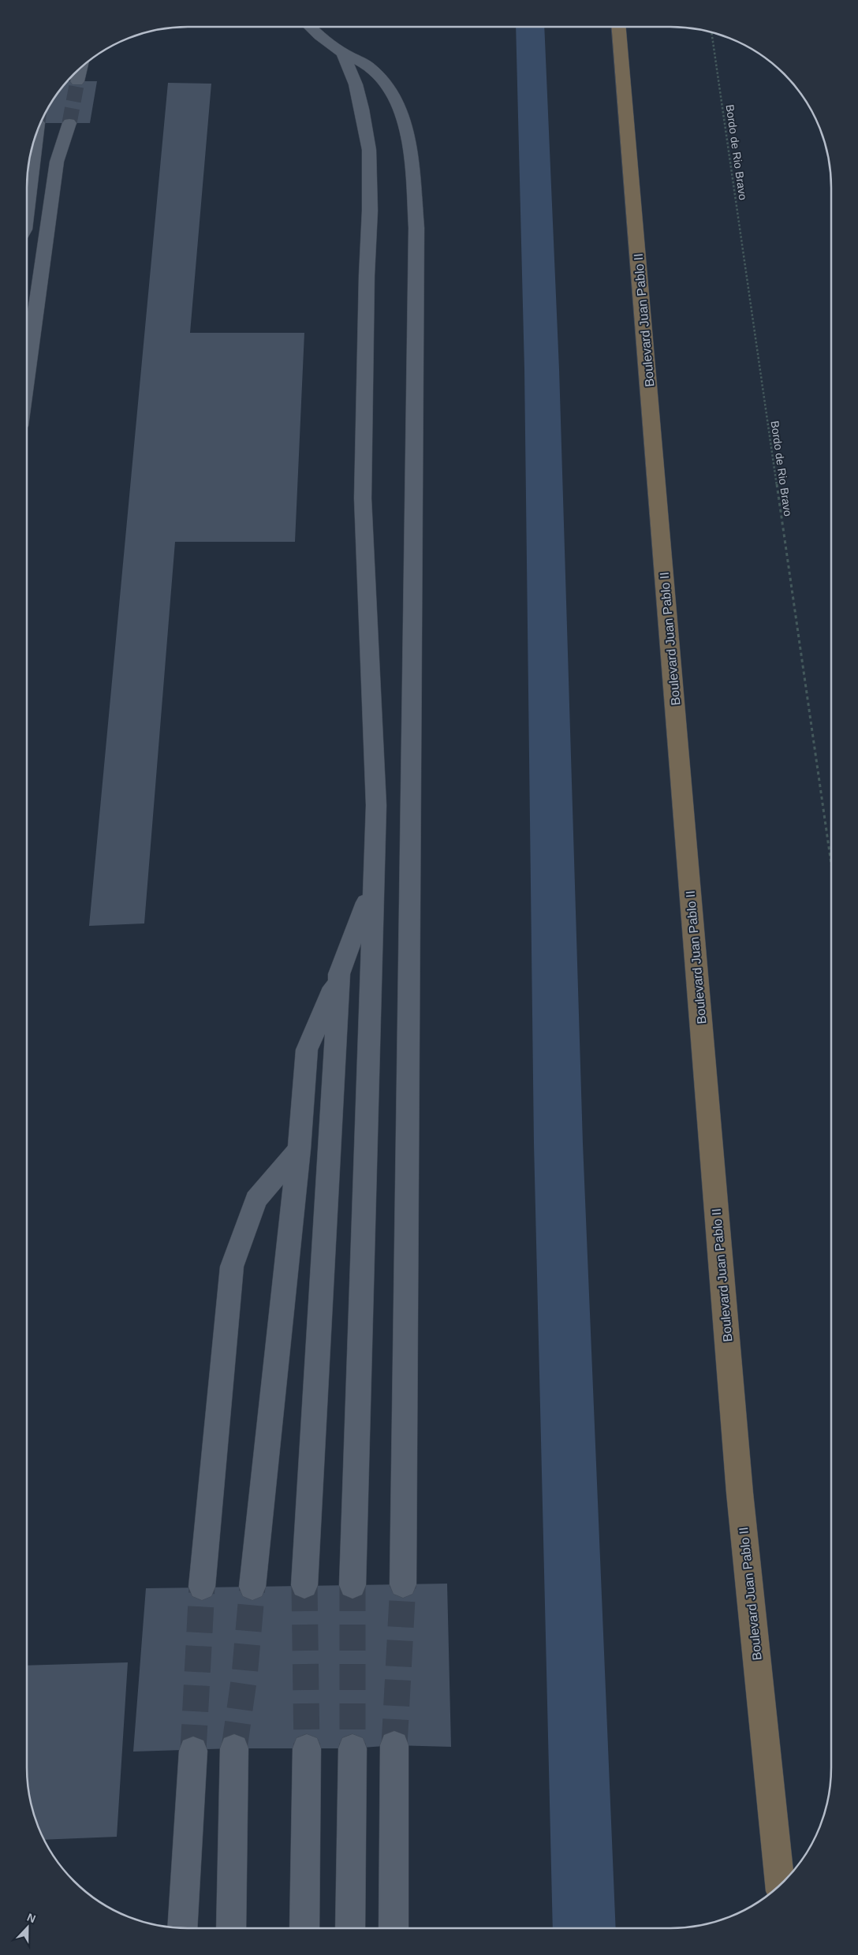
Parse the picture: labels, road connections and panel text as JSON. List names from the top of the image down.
{
  "streets": {
    "highway": ["Boulevard Juan Pablo II"],
    "path": ["Bordo de Rio Bravo"]
  },
  "north": "top"
}
